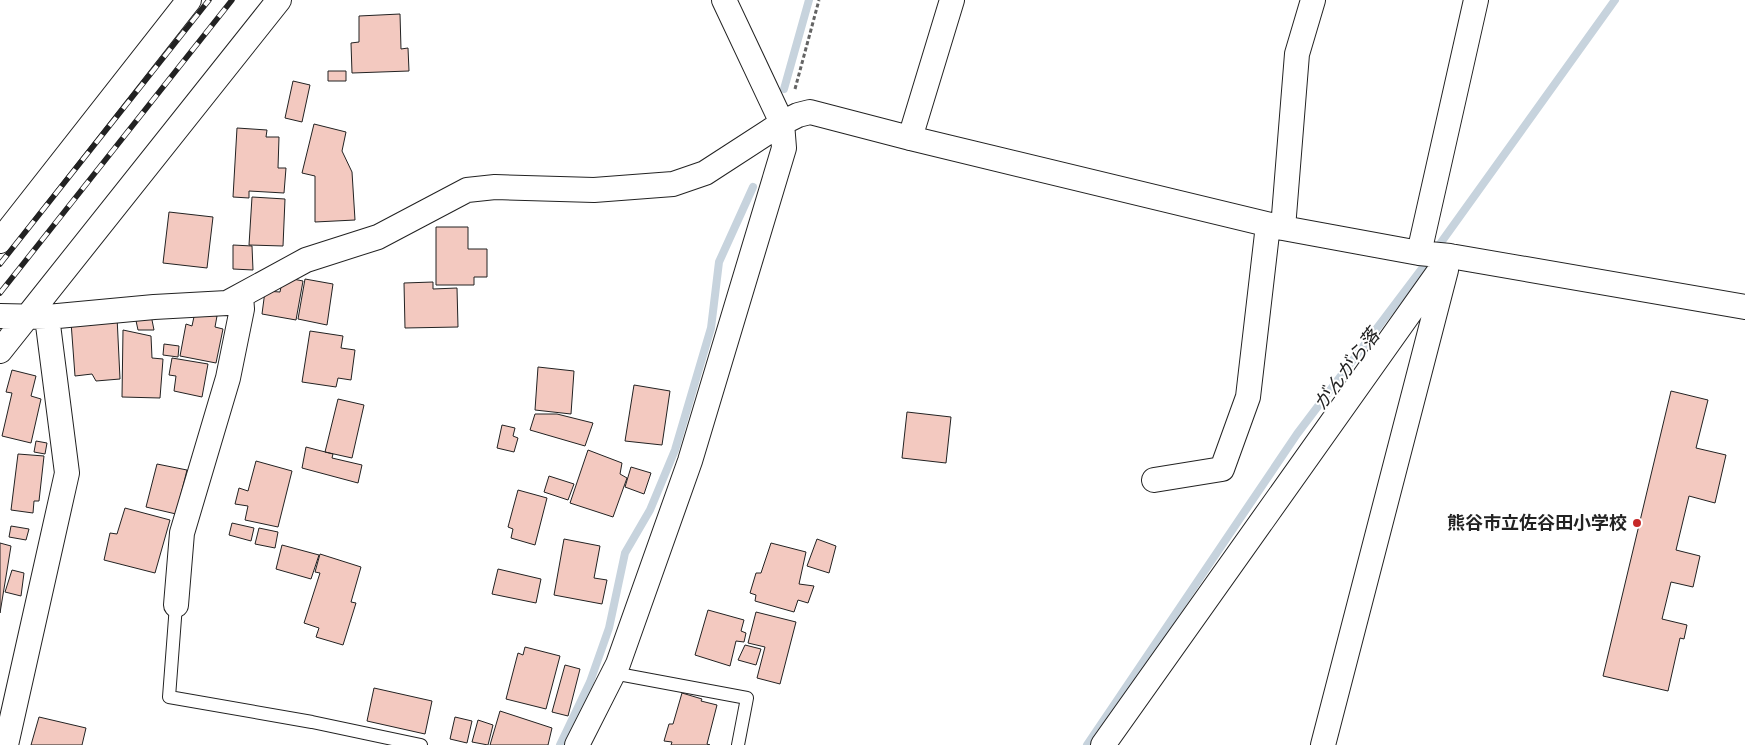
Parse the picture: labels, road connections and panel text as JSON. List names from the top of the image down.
{
  "water": ["がんがら落"],
  "places": ["熊谷市立佐谷田小学校"]
}
